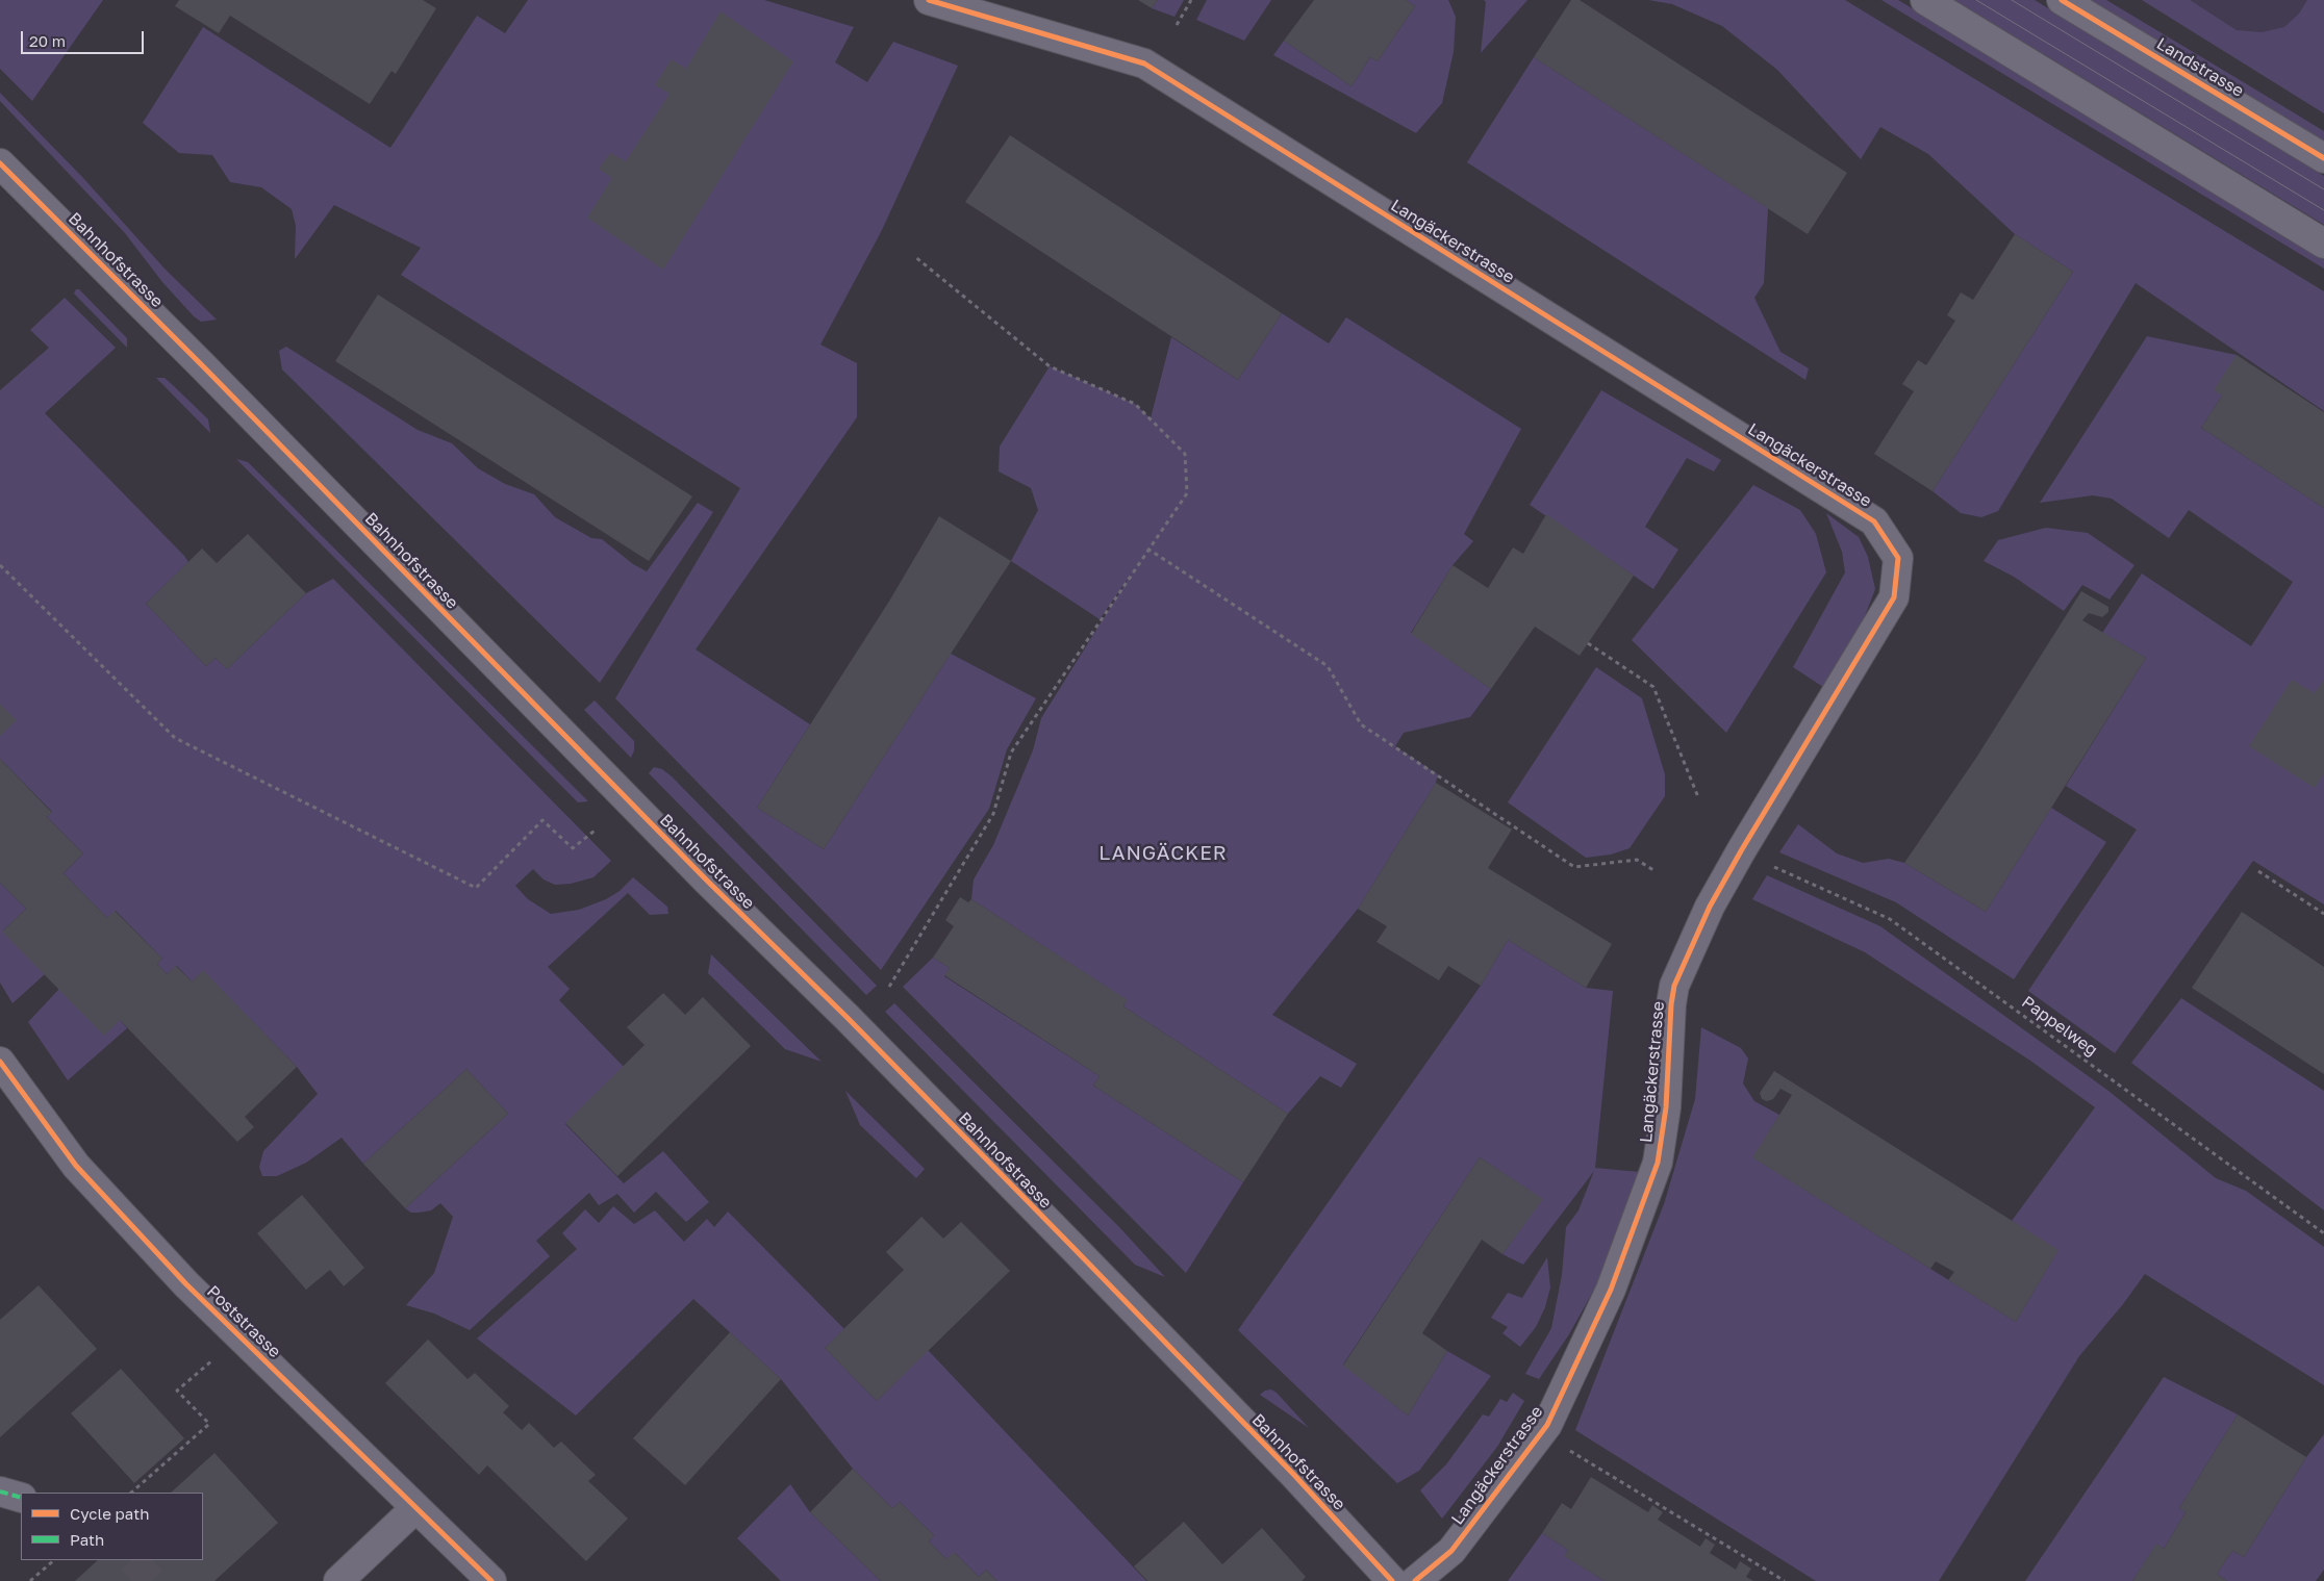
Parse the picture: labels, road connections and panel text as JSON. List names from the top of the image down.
{
  "streets": {
    "street": [
      "Landstrasse",
      "Langäckerstrasse",
      "Bahnhofstrasse",
      "Poststrasse"
    ],
    "path": ["Pappelweg"]
  },
  "districts": ["LANGÄCKER"],
  "legend": ["Cycle path", "Path"],
  "scale_bar": "20 m"
}
